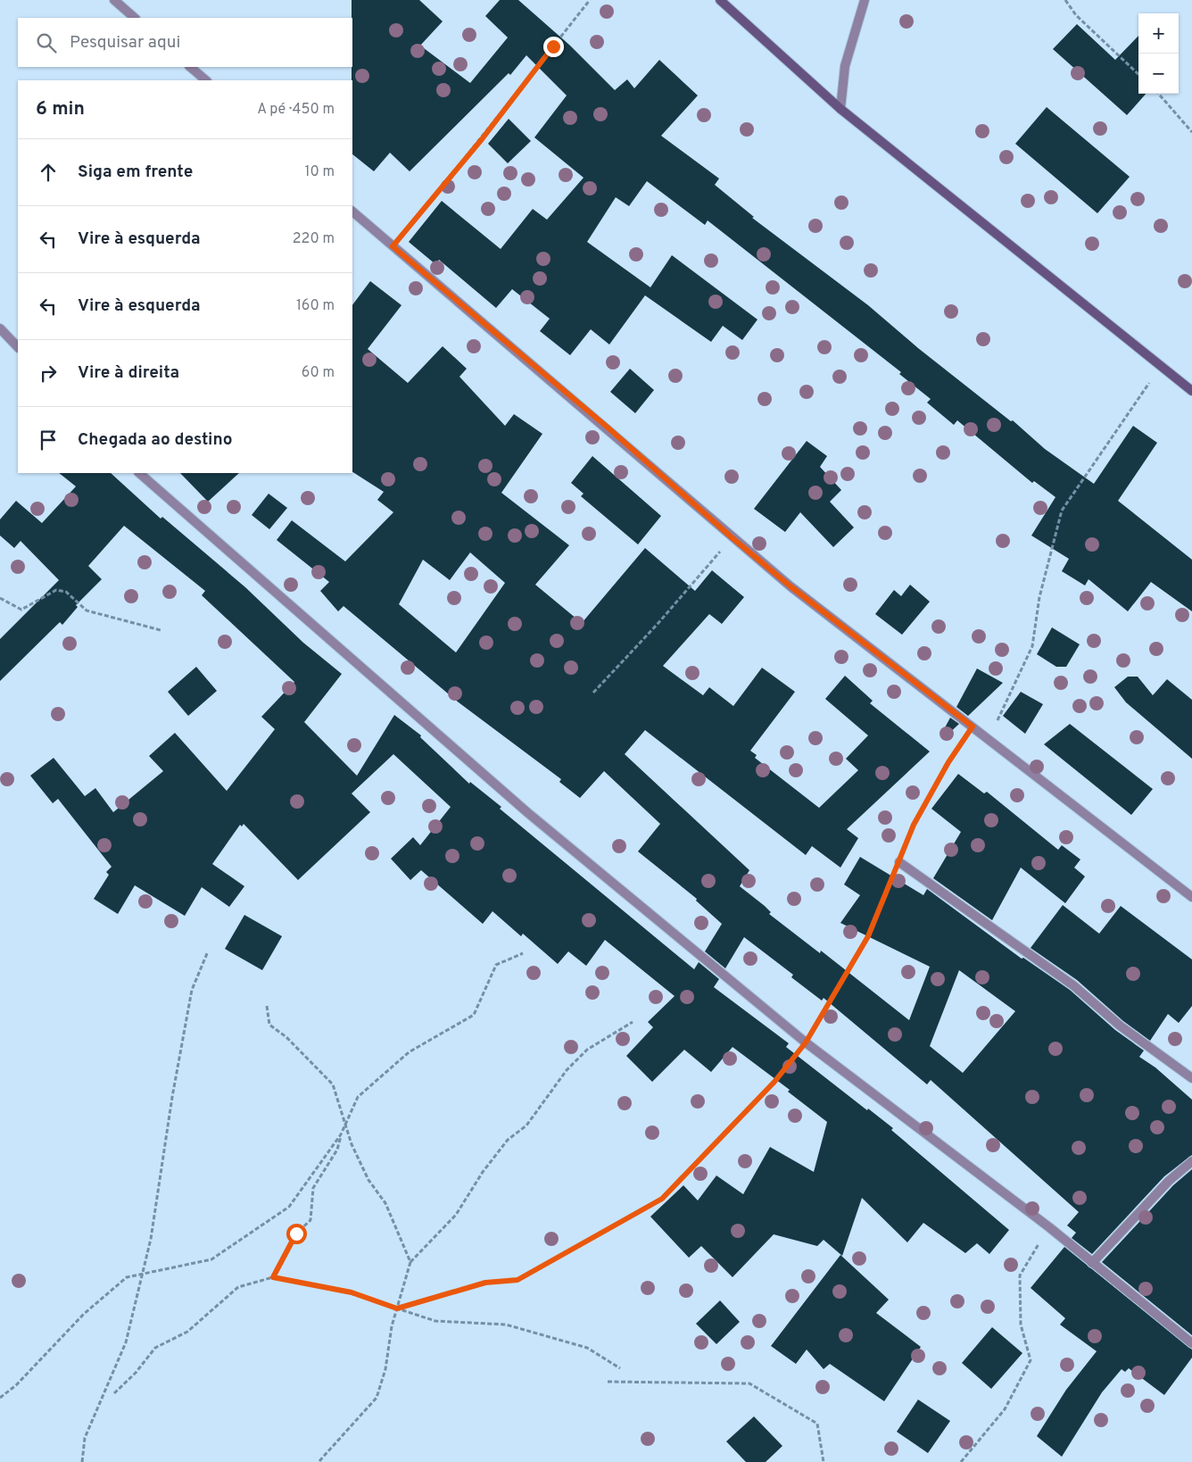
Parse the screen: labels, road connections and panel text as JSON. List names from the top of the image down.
{
  "page": {
    "map_buttons": ["+", "−"],
    "search": "Pesquisar aqui",
    "heading": ["6 min", "A pé · 450 m"],
    "list": [
      ["Siga em frente", "10 m"],
      ["Vire à esquerda", "220 m"],
      ["Vire à esquerda", "160 m"],
      ["Vire à direita", "60 m"],
      "Chegada ao destino"
    ]
  }
}
